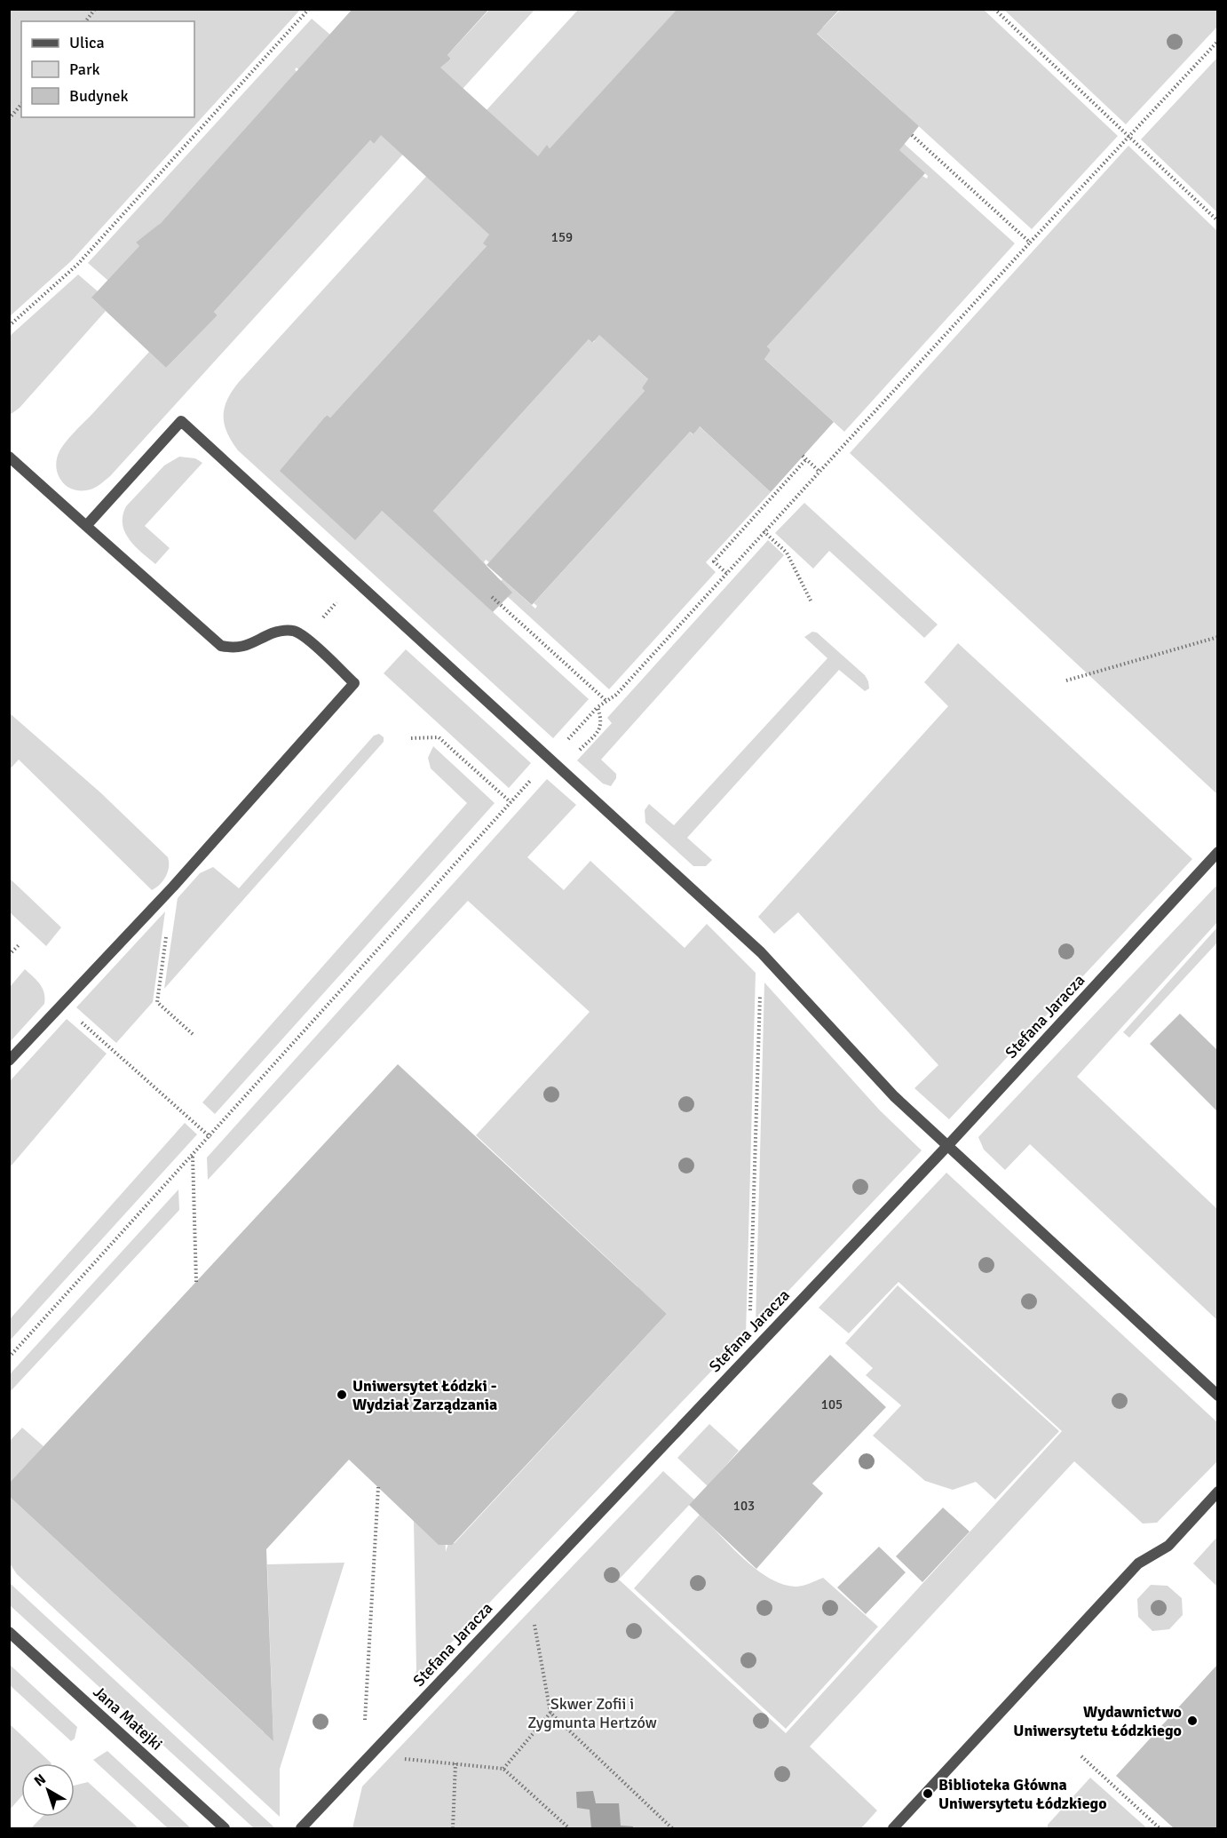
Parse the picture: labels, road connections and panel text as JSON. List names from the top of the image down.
{
  "streets": {
    "street": ["Stefana Jaracza", "Jana Matejki"]
  },
  "parks": ["Skwer Zofii i Zygmunta Hertzów"],
  "places": ["Uniwersytet Łódzki - Wydział Zarządzania", "Wydawnictwo Uniwersytetu Łódzkiego", "Biblioteka Główna Uniwersytetu Łódzkiego"],
  "house_numbers": ["159", "105", "103"],
  "legend": ["Ulica", "Park", "Budynek"],
  "north": "top left"
}
